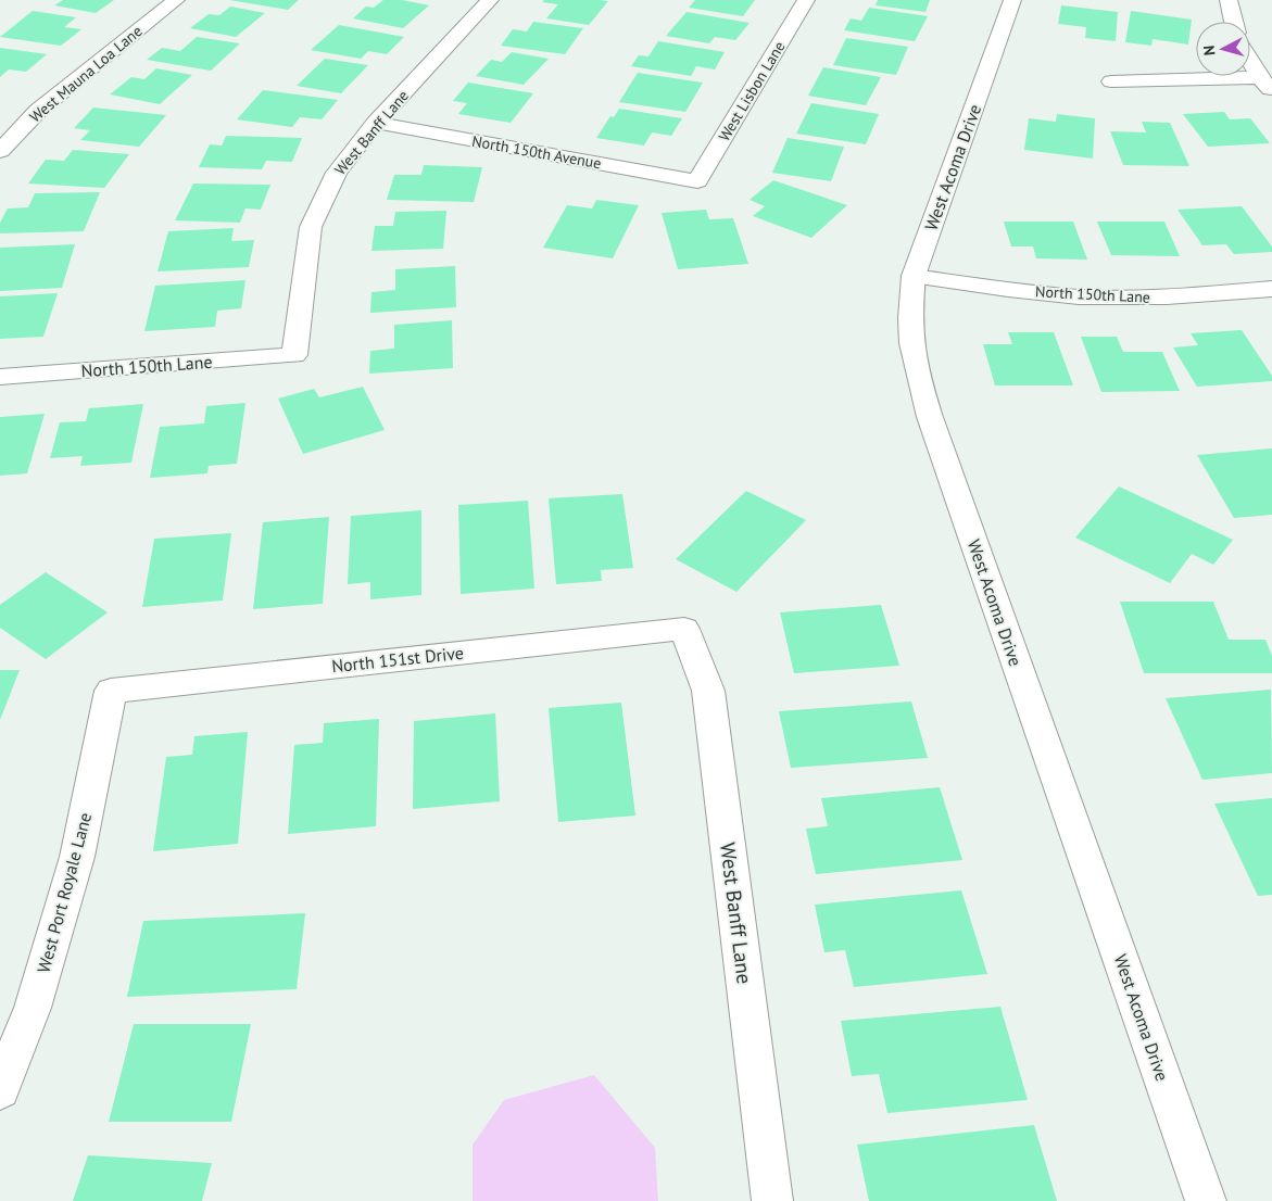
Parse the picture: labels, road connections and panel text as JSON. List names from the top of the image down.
{
  "streets": {
    "street": [
      "West Mauna Loa Lane",
      "West Lisbon Lane",
      "West Banff Lane",
      "North 150th Avenue",
      "West Acoma Drive",
      "North 150th Lane",
      "North 151st Drive",
      "West Port Royale Lane"
    ]
  },
  "crossings": [
    ["West Lisbon Lane", "North 150th Avenue"],
    ["West Banff Lane", "North 150th Avenue"],
    ["West Banff Lane", "North 150th Lane"],
    ["West Banff Lane", "North 151st Drive"],
    ["West Acoma Drive", "North 150th Lane"],
    ["North 151st Drive", "West Port Royale Lane"]
  ],
  "north": "left"
}
